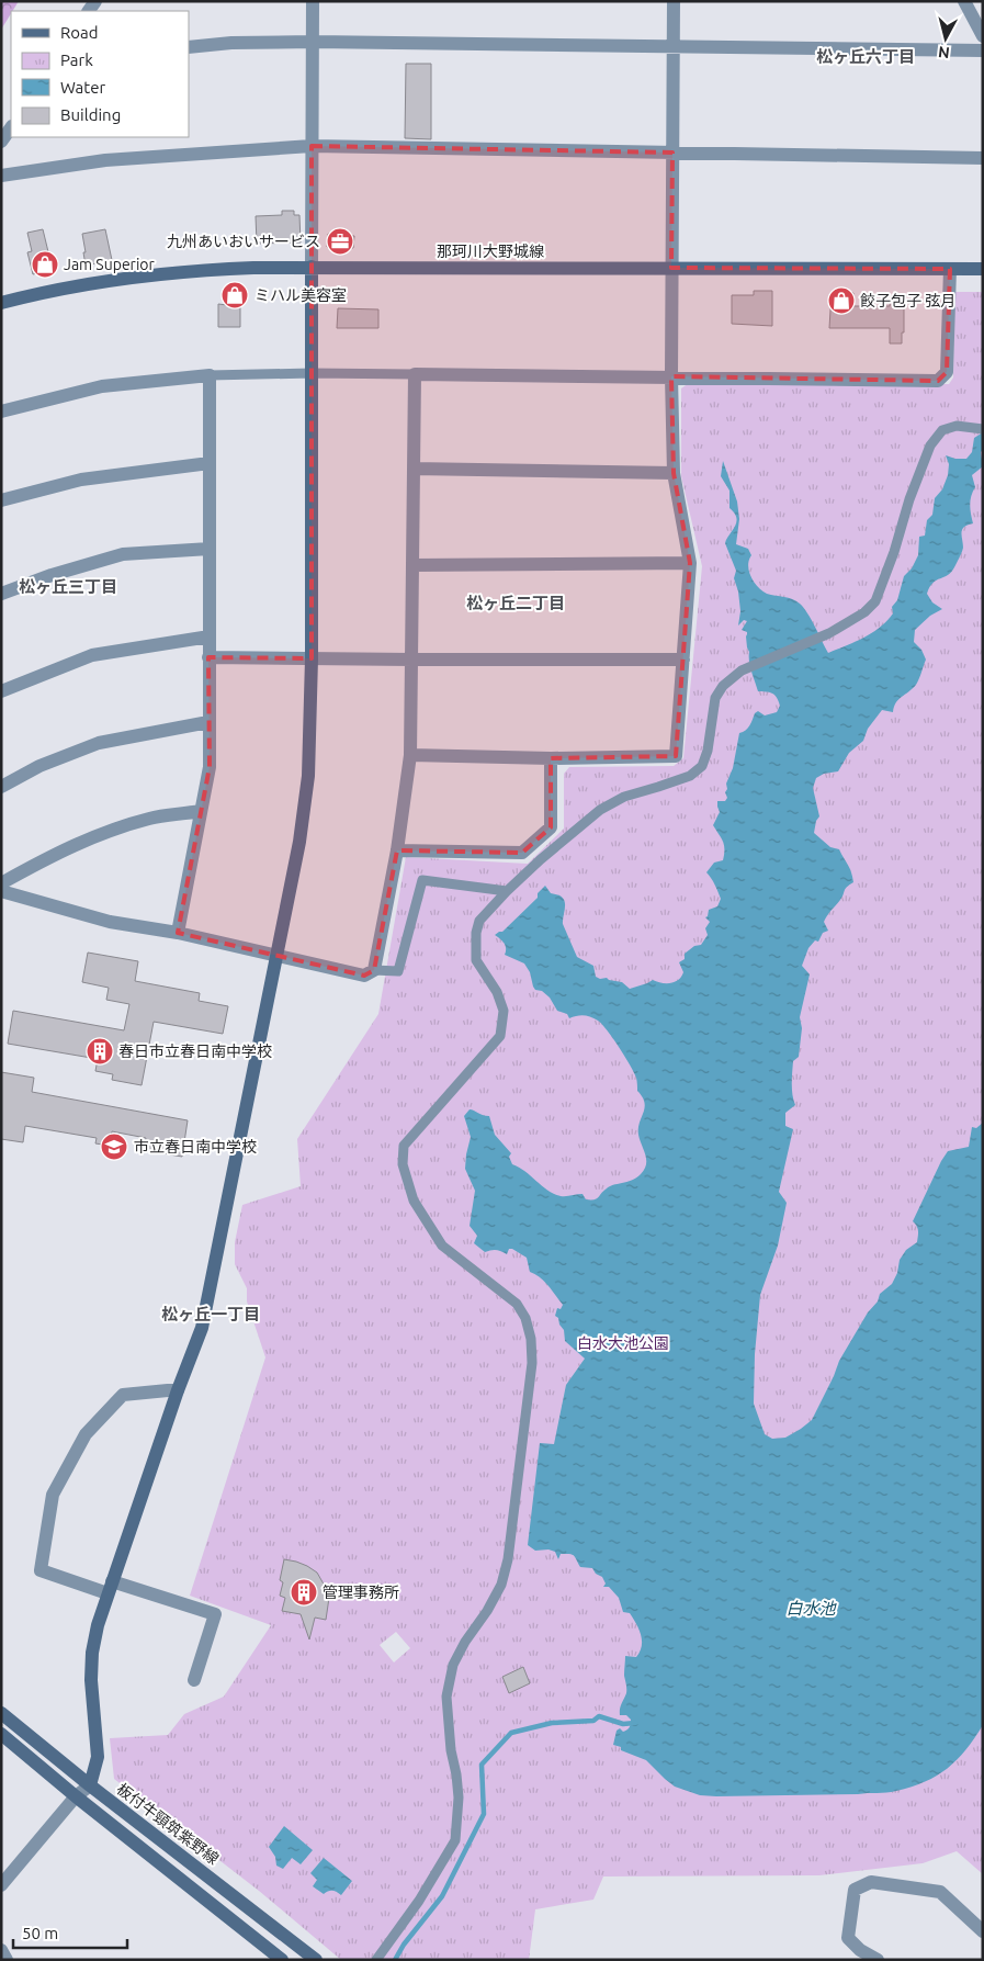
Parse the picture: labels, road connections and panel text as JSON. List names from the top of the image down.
{
  "streets": {
    "main road": ["那珂川大野城線", "板付牛頸筑紫野線"]
  },
  "districts": [
    "松ヶ丘六丁目",
    "松ヶ丘三丁目",
    "松ヶ丘二丁目",
    "松ヶ丘一丁目"
  ],
  "water": ["白水池"],
  "parks": ["白水大池公園"],
  "places": {
    "office": ["九州あいおいサービス"],
    "shop": ["Jam Superior", "ミハル美容室", "餃子包子 弦月"],
    "building": ["春日市立春日南中学校", "管理事務所"],
    "school or university": ["市立春日南中学校"]
  },
  "legend": [
    "Road",
    "Park",
    "Water",
    "Building"
  ],
  "scale_bar": "50 m",
  "north": "bottom"
}
